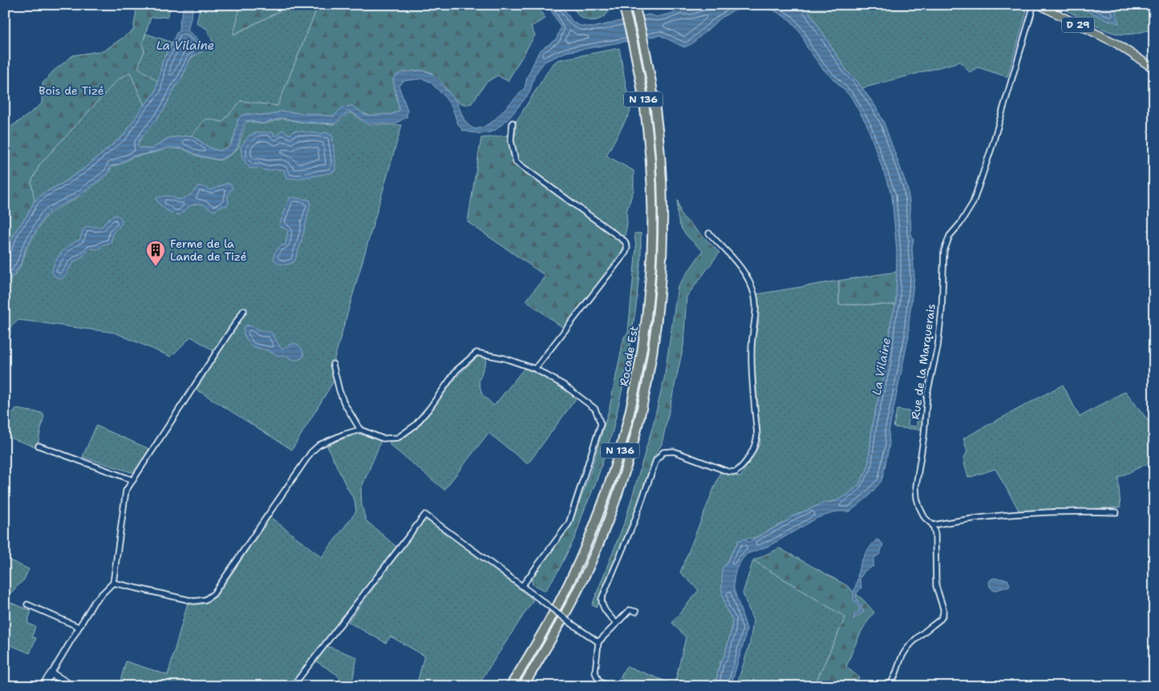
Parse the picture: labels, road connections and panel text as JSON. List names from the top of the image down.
{
  "streets": {
    "highway": ["N 136", "Rocade Est"],
    "main road": ["D 29"],
    "street": ["Rue de la Marquerais"]
  },
  "water": ["La Vilaine"],
  "parks": ["Bois de Tizé"],
  "places": {
    "building": ["Ferme de la Lande de Tizé"]
  }
}
